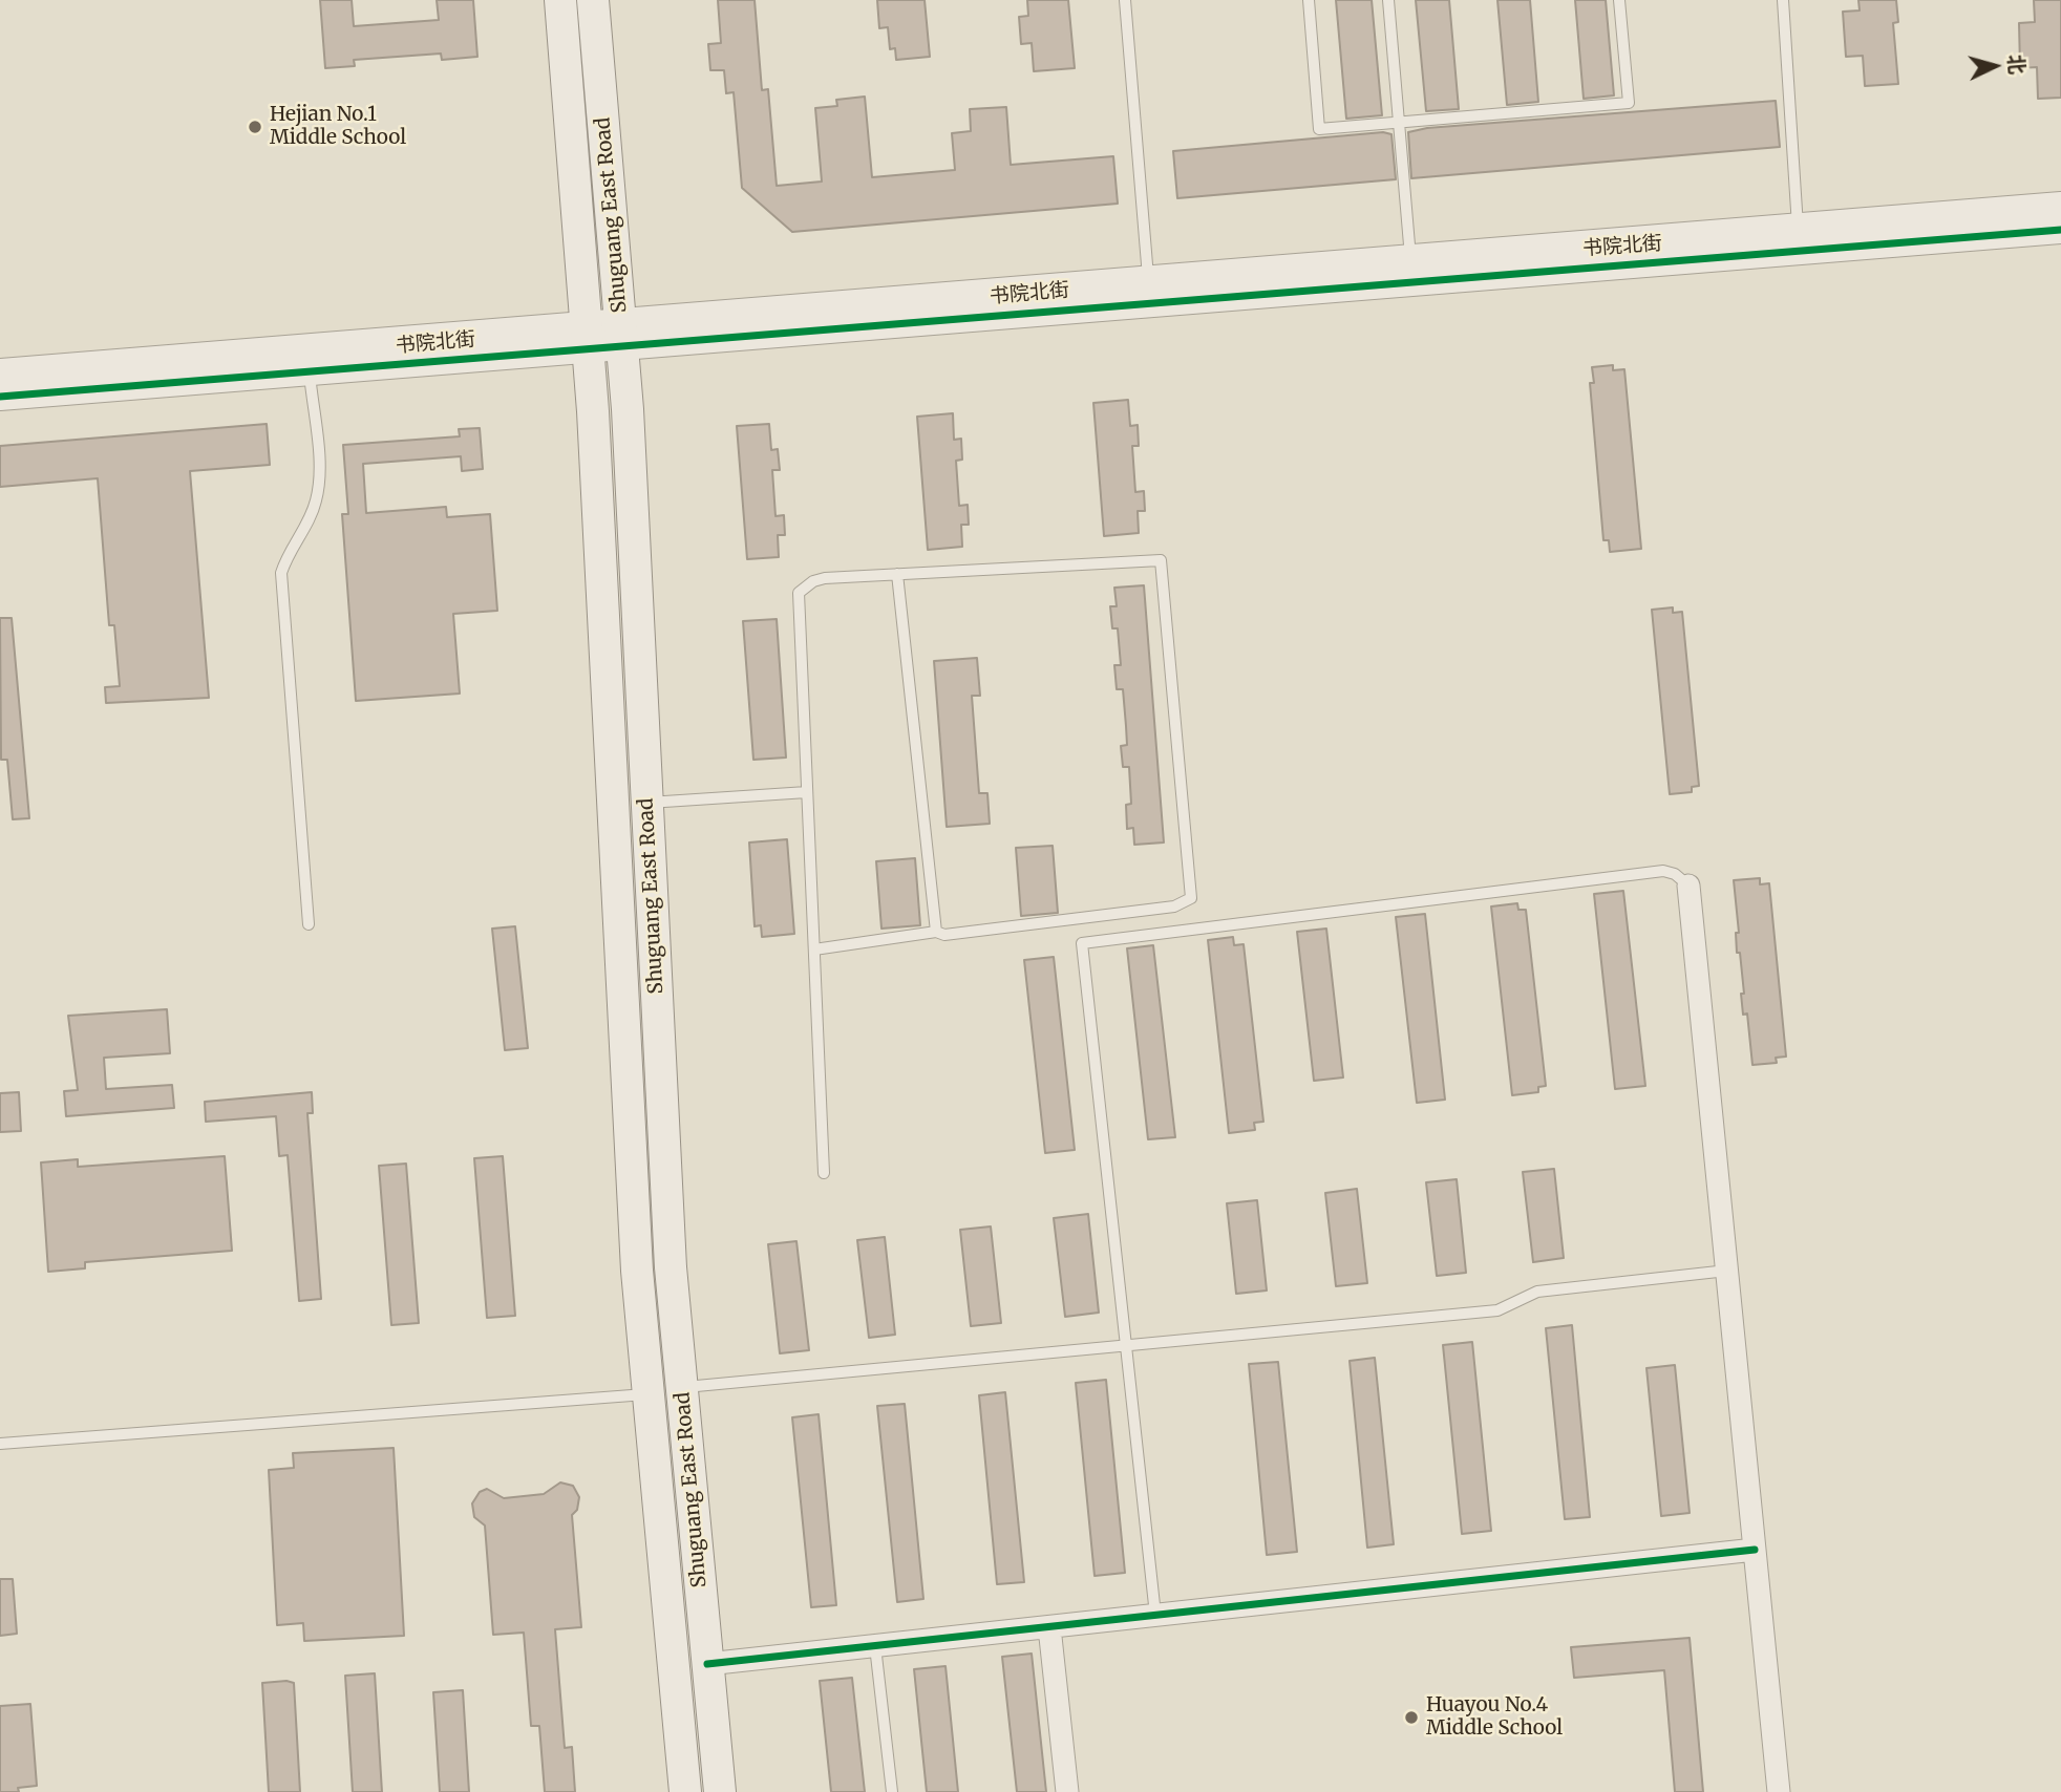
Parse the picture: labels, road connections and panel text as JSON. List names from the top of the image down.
{
  "streets": {
    "main road": ["Shuguang East Road"],
    "street": ["书院北街"]
  },
  "crossings": [
    ["Shuguang East Road", "书院北街"]
  ],
  "places": ["Hejian No.1 Middle School", "Huayou No.4 Middle School"],
  "north": "right"
}
